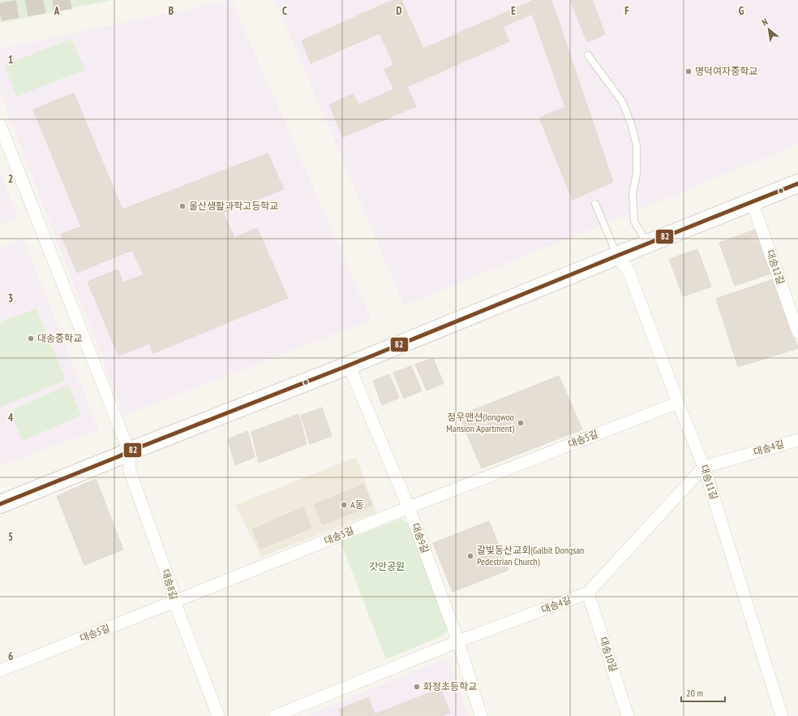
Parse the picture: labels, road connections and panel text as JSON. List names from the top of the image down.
{
  "streets": {
    "street": [
      "대송12길",
      "대송5길",
      "대송4길",
      "대송11길",
      "대송9길",
      "대송8길",
      "대송10길"
    ]
  },
  "crossings": [
    ["대송5길", "대송11길"],
    ["대송5길", "대송9길"],
    ["대송5길", "대송8길"],
    ["대송4길", "대송11길"],
    ["대송4길", "대송9길"],
    ["대송4길", "대송10길"]
  ],
  "parks": ["갓안공원"],
  "places": [
    "명덕여자중학교",
    "울산생활과학고등학교",
    "대송중학교",
    "정우맨션(Jongwoo Mansion Apartment)",
    "A동",
    "갈빛동산교회(Galbit Dongsan Pedestrian Church)",
    "화정초등학교"
  ],
  "lines": ["transit line 82"],
  "scale_bar": "20 m",
  "north": "top left",
  "grid": {
    "columns": [
      "A",
      "B",
      "C",
      "D",
      "E",
      "F",
      "G"
    ],
    "rows": [
      "1",
      "2",
      "3",
      "4",
      "5",
      "6"
    ]
  }
}
